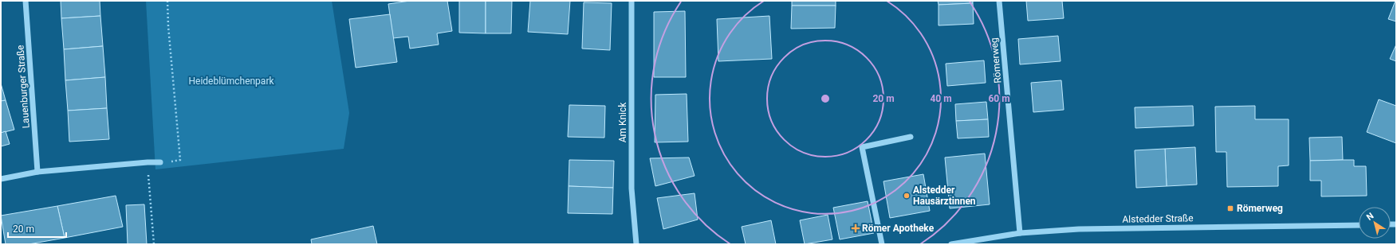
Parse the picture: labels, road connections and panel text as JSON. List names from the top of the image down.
{
  "streets": {
    "street": [
      "Römerweg",
      "Lauenburger Straße",
      "Am Knick",
      "Alstedder Straße"
    ]
  },
  "crossings": [
    ["Römerweg", "Alstedder Straße"]
  ],
  "parks": ["Heideblümchenpark"],
  "places": {
    "other": ["Alstedder Hausärztinnen"],
    "transit": ["Römerweg"],
    "health": ["Römer Apotheke"]
  },
  "scale_bar": "20 m",
  "north": "top left",
  "rings": ["20 m", "40 m", "60 m"]
}
